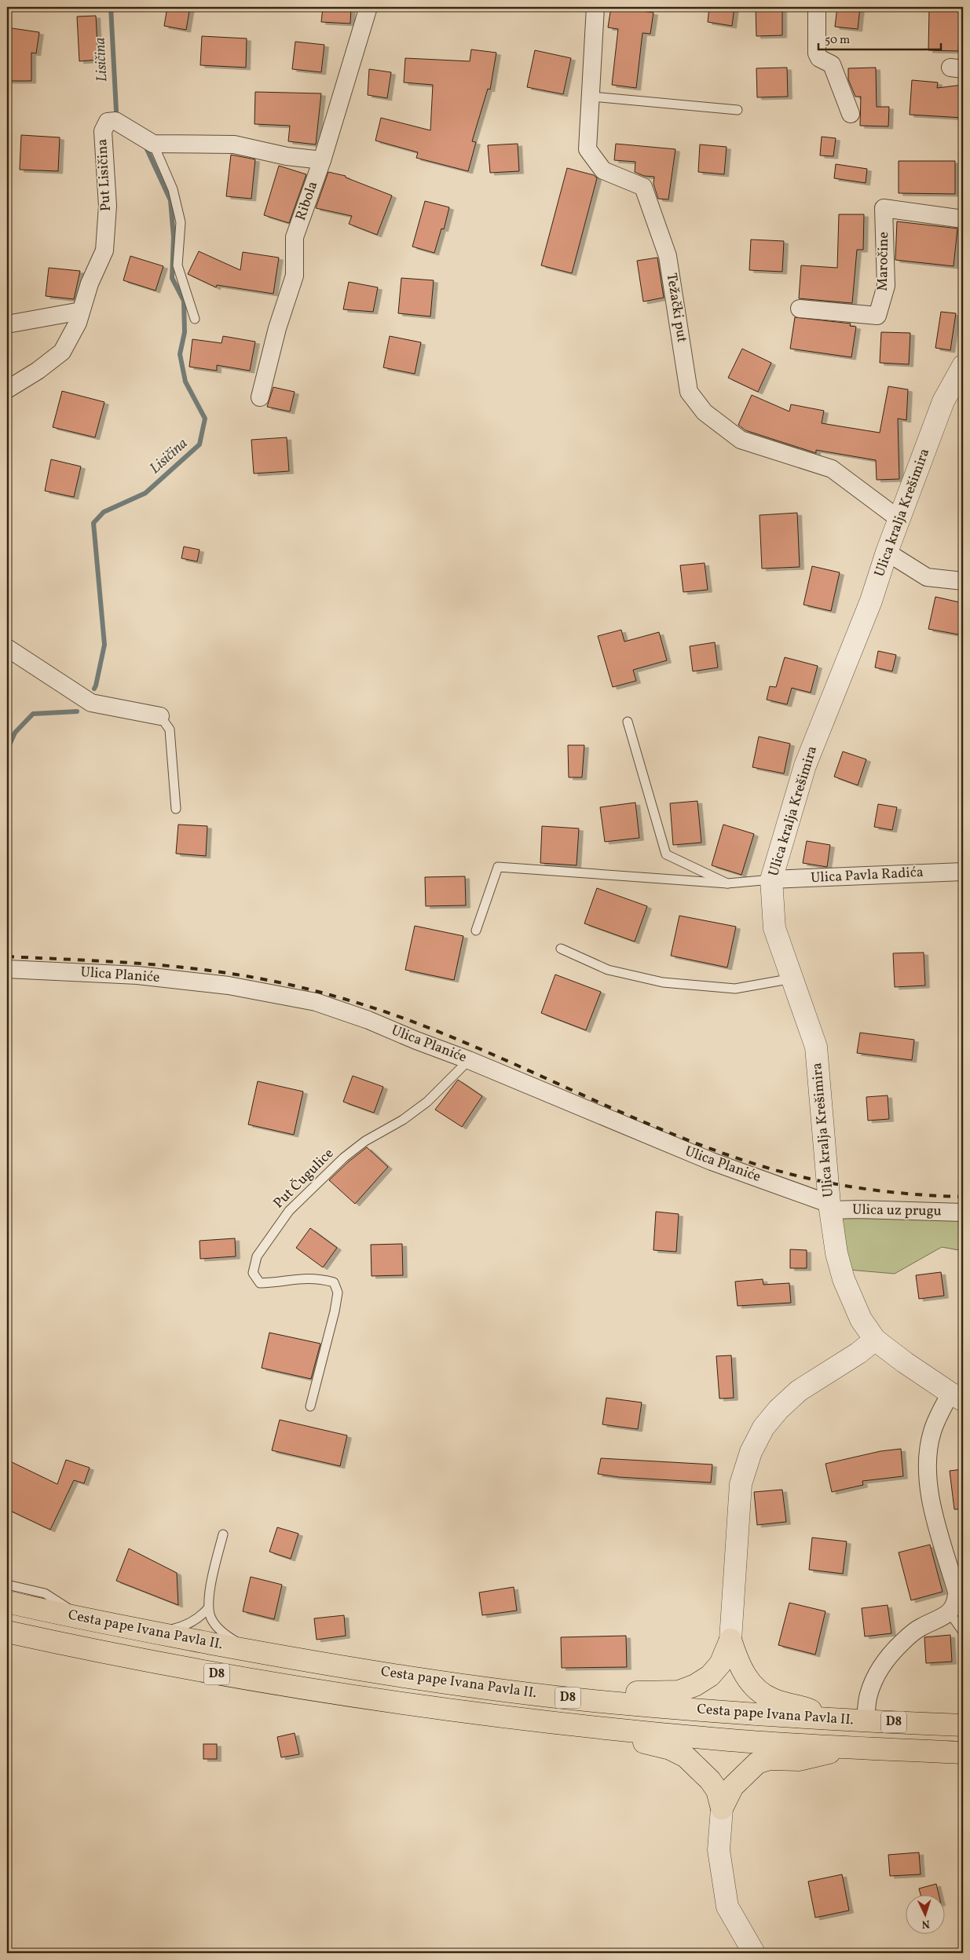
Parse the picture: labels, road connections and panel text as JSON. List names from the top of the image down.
{
  "streets": {
    "main road": ["Cesta pape Ivana Pavla II.", "D8"],
    "street": [
      "Put Lisičina",
      "Ribola",
      "Maročine",
      "Težački put",
      "Ulica kralja Krešimira",
      "Ulica Pavla Radića",
      "Ulica Planiće",
      "Ulica uz prugu"
    ],
    "lane": ["Put Čugulice"]
  },
  "crossings": [
    ["Težački put", "Ulica kralja Krešimira"],
    ["Ulica kralja Krešimira", "Ulica Pavla Radića"],
    ["Ulica kralja Krešimira", "Ulica Planiće"],
    ["Ulica kralja Krešimira", "Ulica uz prugu"],
    ["Ulica Planiće", "Put Čugulice"],
    ["Ulica Planiće", "Ulica uz prugu"]
  ],
  "water": ["Lisičina"],
  "scale_bar": "50 m",
  "north": "bottom"
}
